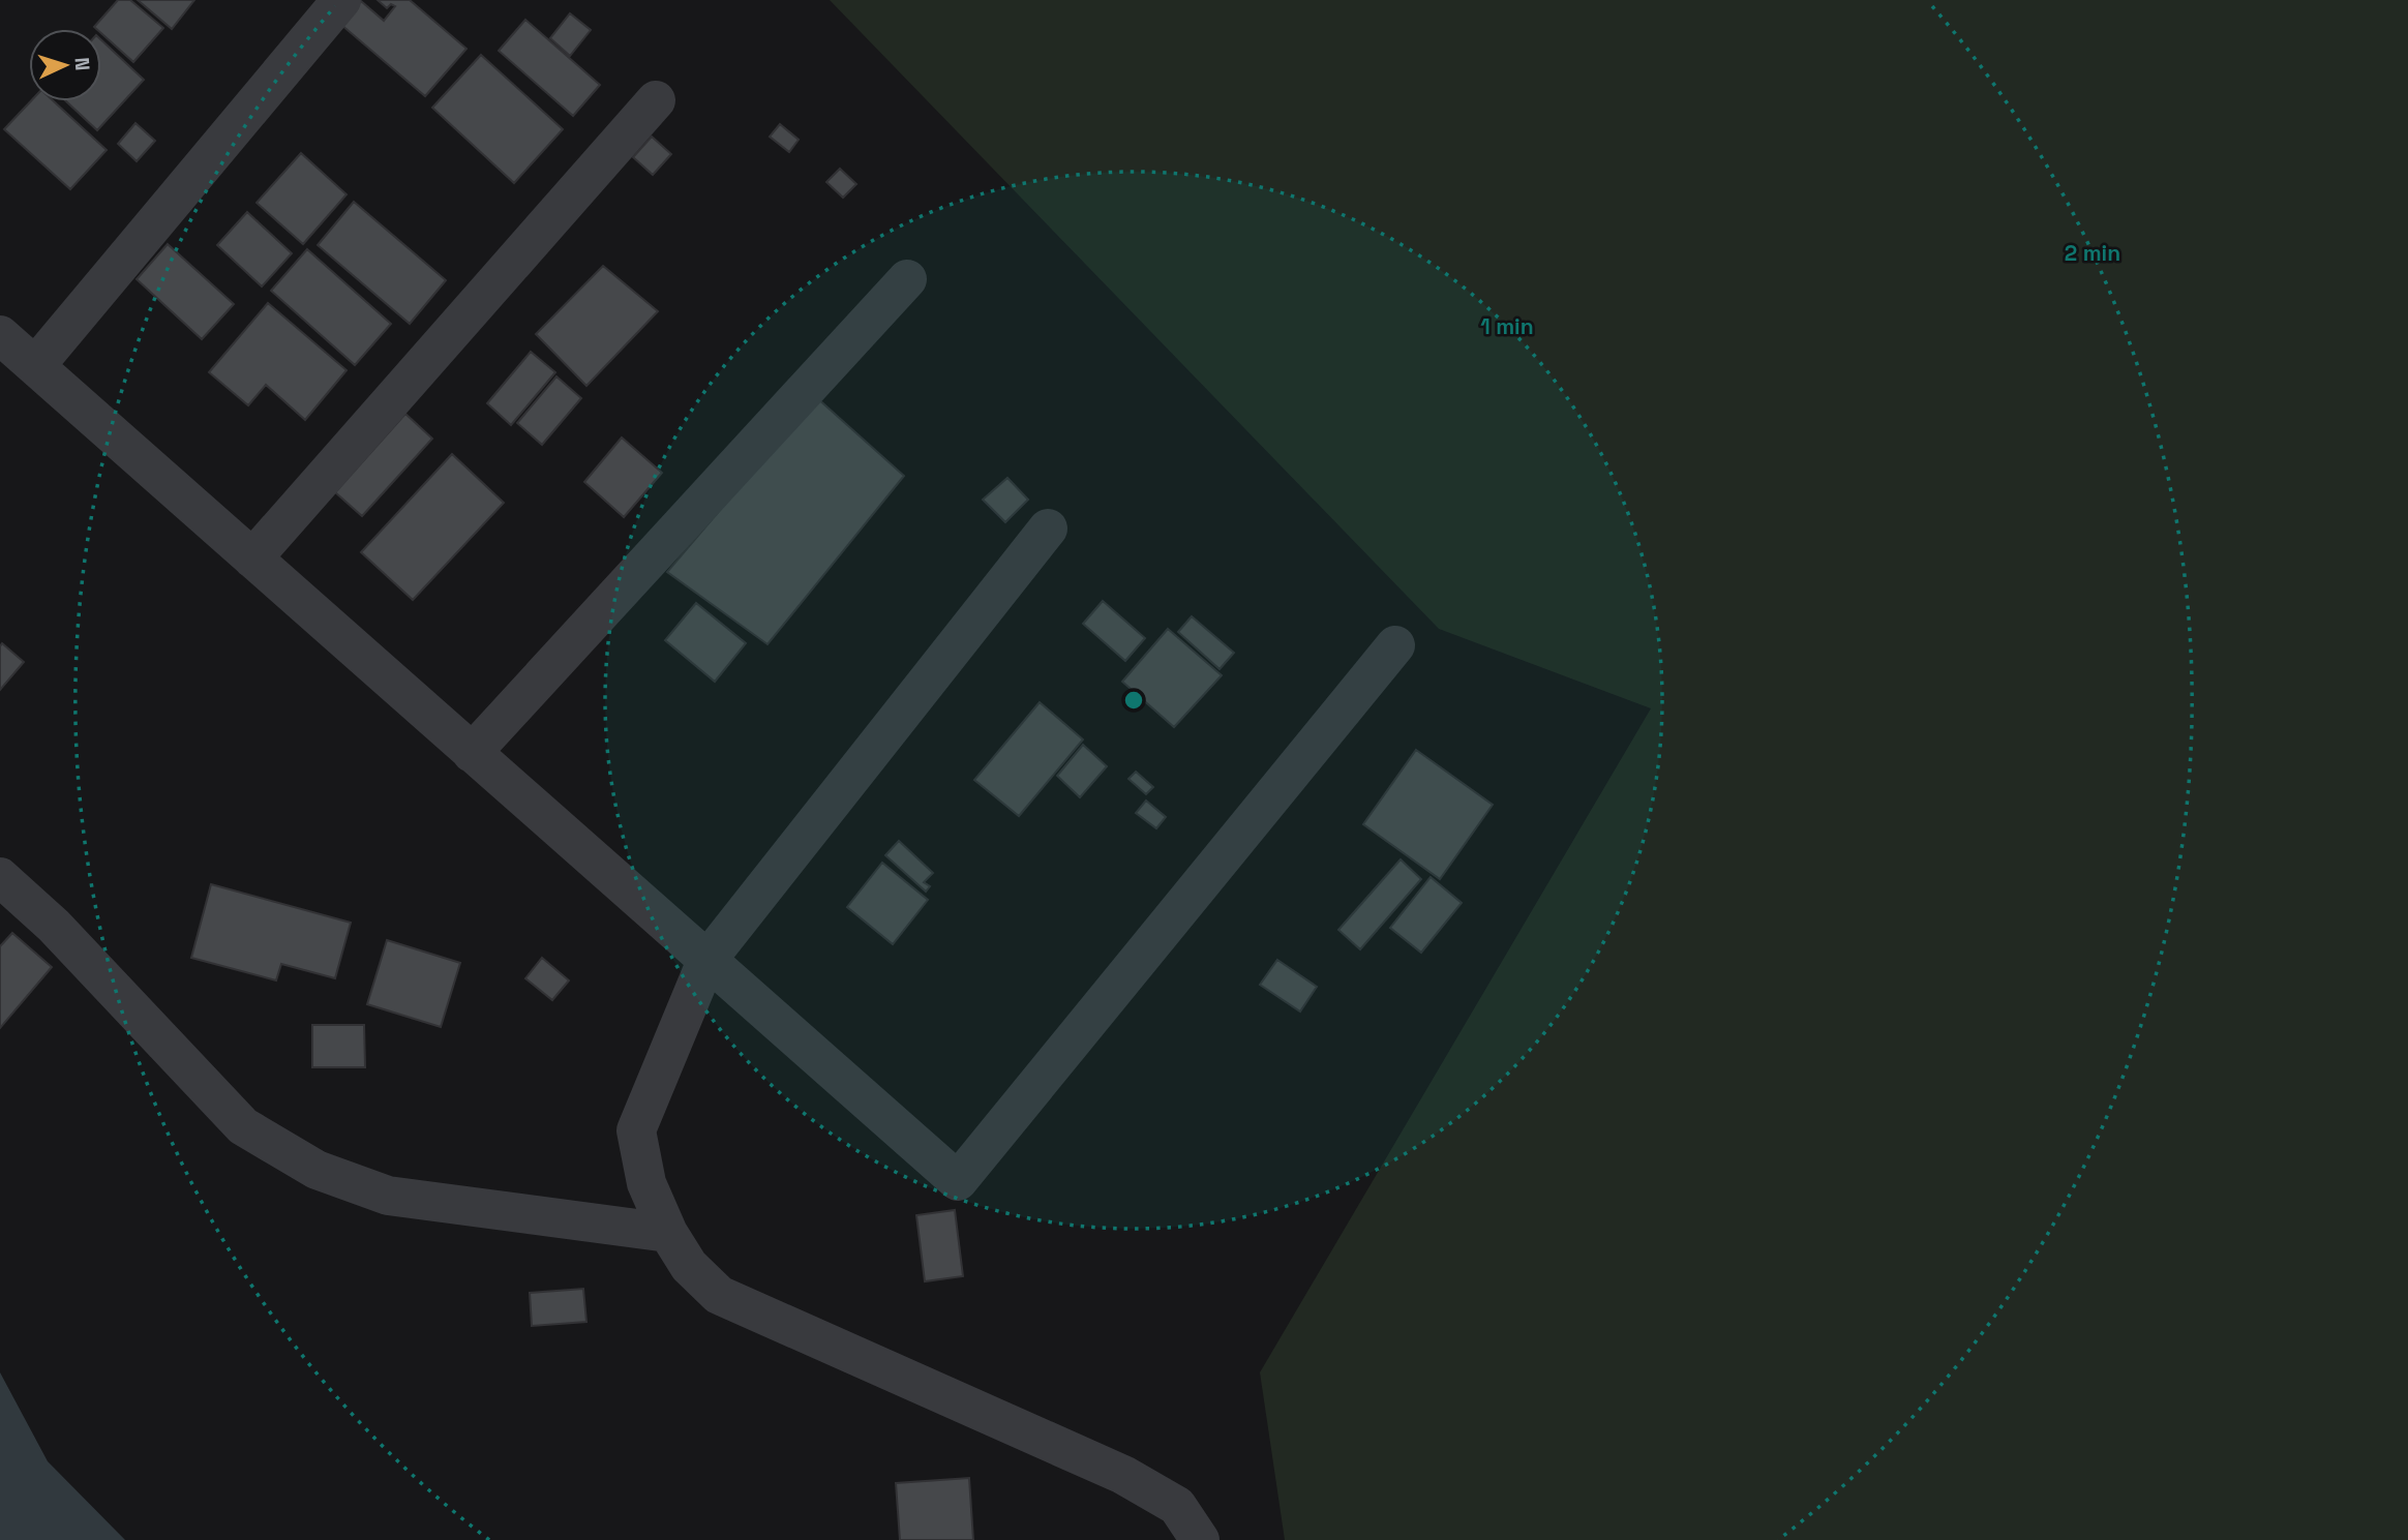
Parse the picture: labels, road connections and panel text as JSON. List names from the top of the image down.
{
  "north": "right",
  "rings": ["2 min", "1 min"]
}
